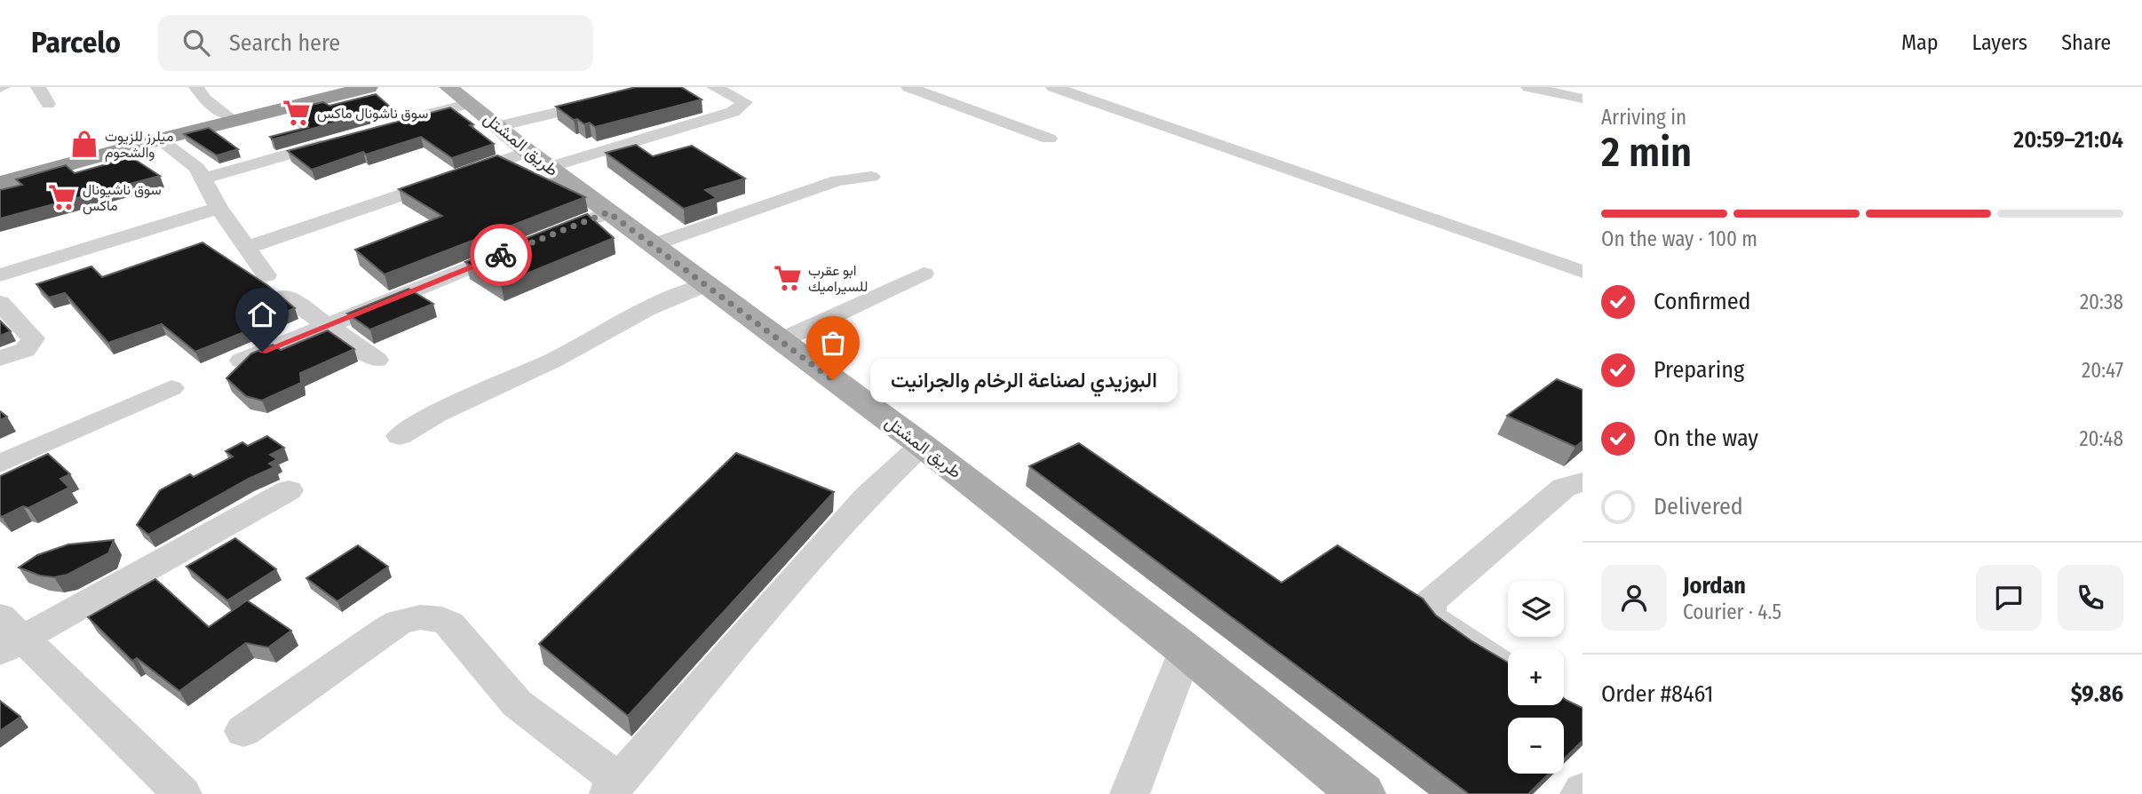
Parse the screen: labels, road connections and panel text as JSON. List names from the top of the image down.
{
  "streets": {
    "main road": ["طريق المشتل"]
  },
  "places": {
    "supermarket": ["سوق ناشونال ماكس", "سوق ناشيونال ماكس", "ابو عقرب للسيراميك"],
    "shop": ["ميلرز للزيوت والشحوم"],
    "other": ["البوزيدي لصناعة الرخام والجرانيت"]
  },
  "page": {
    "header": "Parcelo",
    "search": "Search here",
    "nav": ["Map", "Layers", "Share"],
    "heading": ["2 min", "Arriving in", "20:59–21:04"],
    "panel": [
      "Jordan",
      "Courier · 4.5",
      "Order #8461",
      "$9.86"
    ],
    "bar": "On the way · 100 m",
    "list": [
      ["Confirmed", "20:38"],
      ["Preparing", "20:47"],
      ["On the way", "20:48"],
      "Delivered"
    ],
    "bubble": "البوزيدي لصناعة الرخام والجرانيت",
    "map_buttons": ["+", "−"]
  }
}
